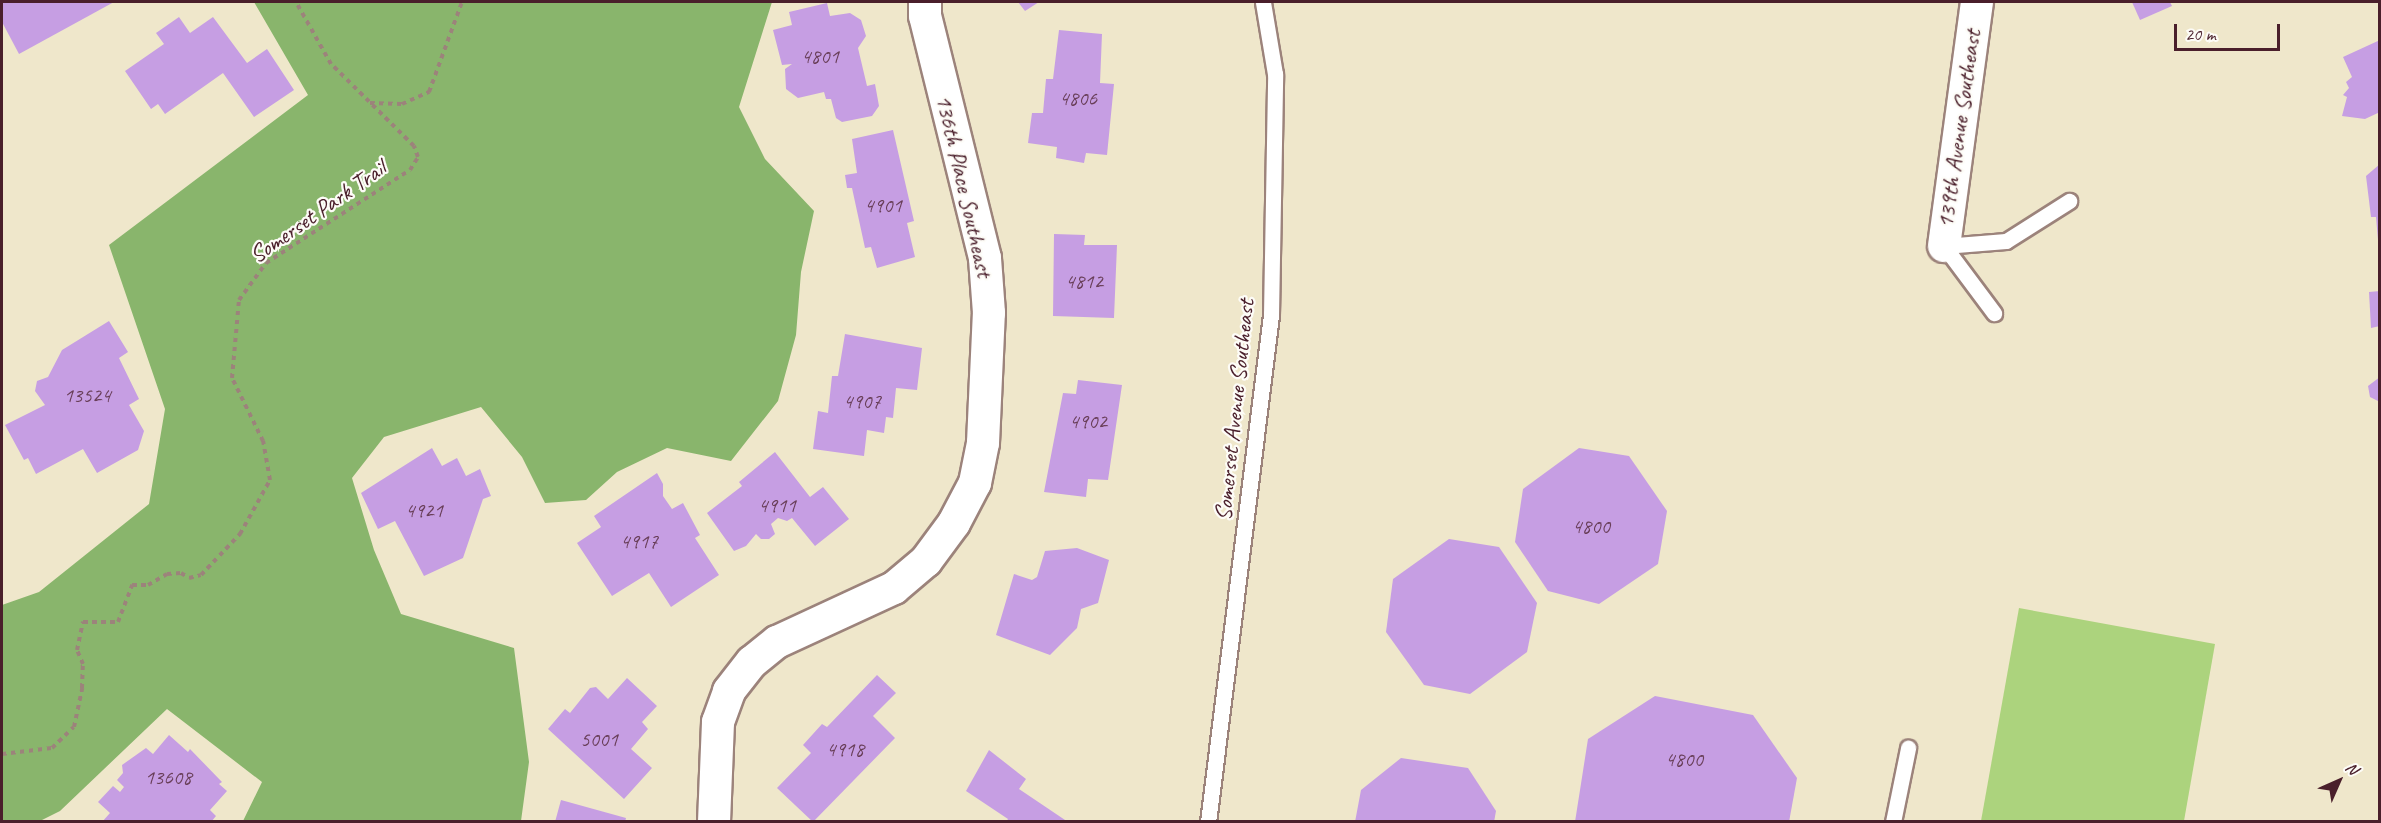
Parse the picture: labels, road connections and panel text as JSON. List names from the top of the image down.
{
  "streets": {
    "street": ["139th Avenue Southeast", "136th Place Southeast"],
    "lane": ["Somerset Avenue Southeast"],
    "path": ["Somerset Park Trail"]
  },
  "house_numbers": [
    "4801",
    "4806",
    "4901",
    "4812",
    "13524",
    "4907",
    "4902",
    "4911",
    "4921",
    "4800",
    "4917",
    "5001",
    "4918",
    "4800",
    "13608"
  ],
  "scale_bar": "20 m",
  "north": "top right"
}
